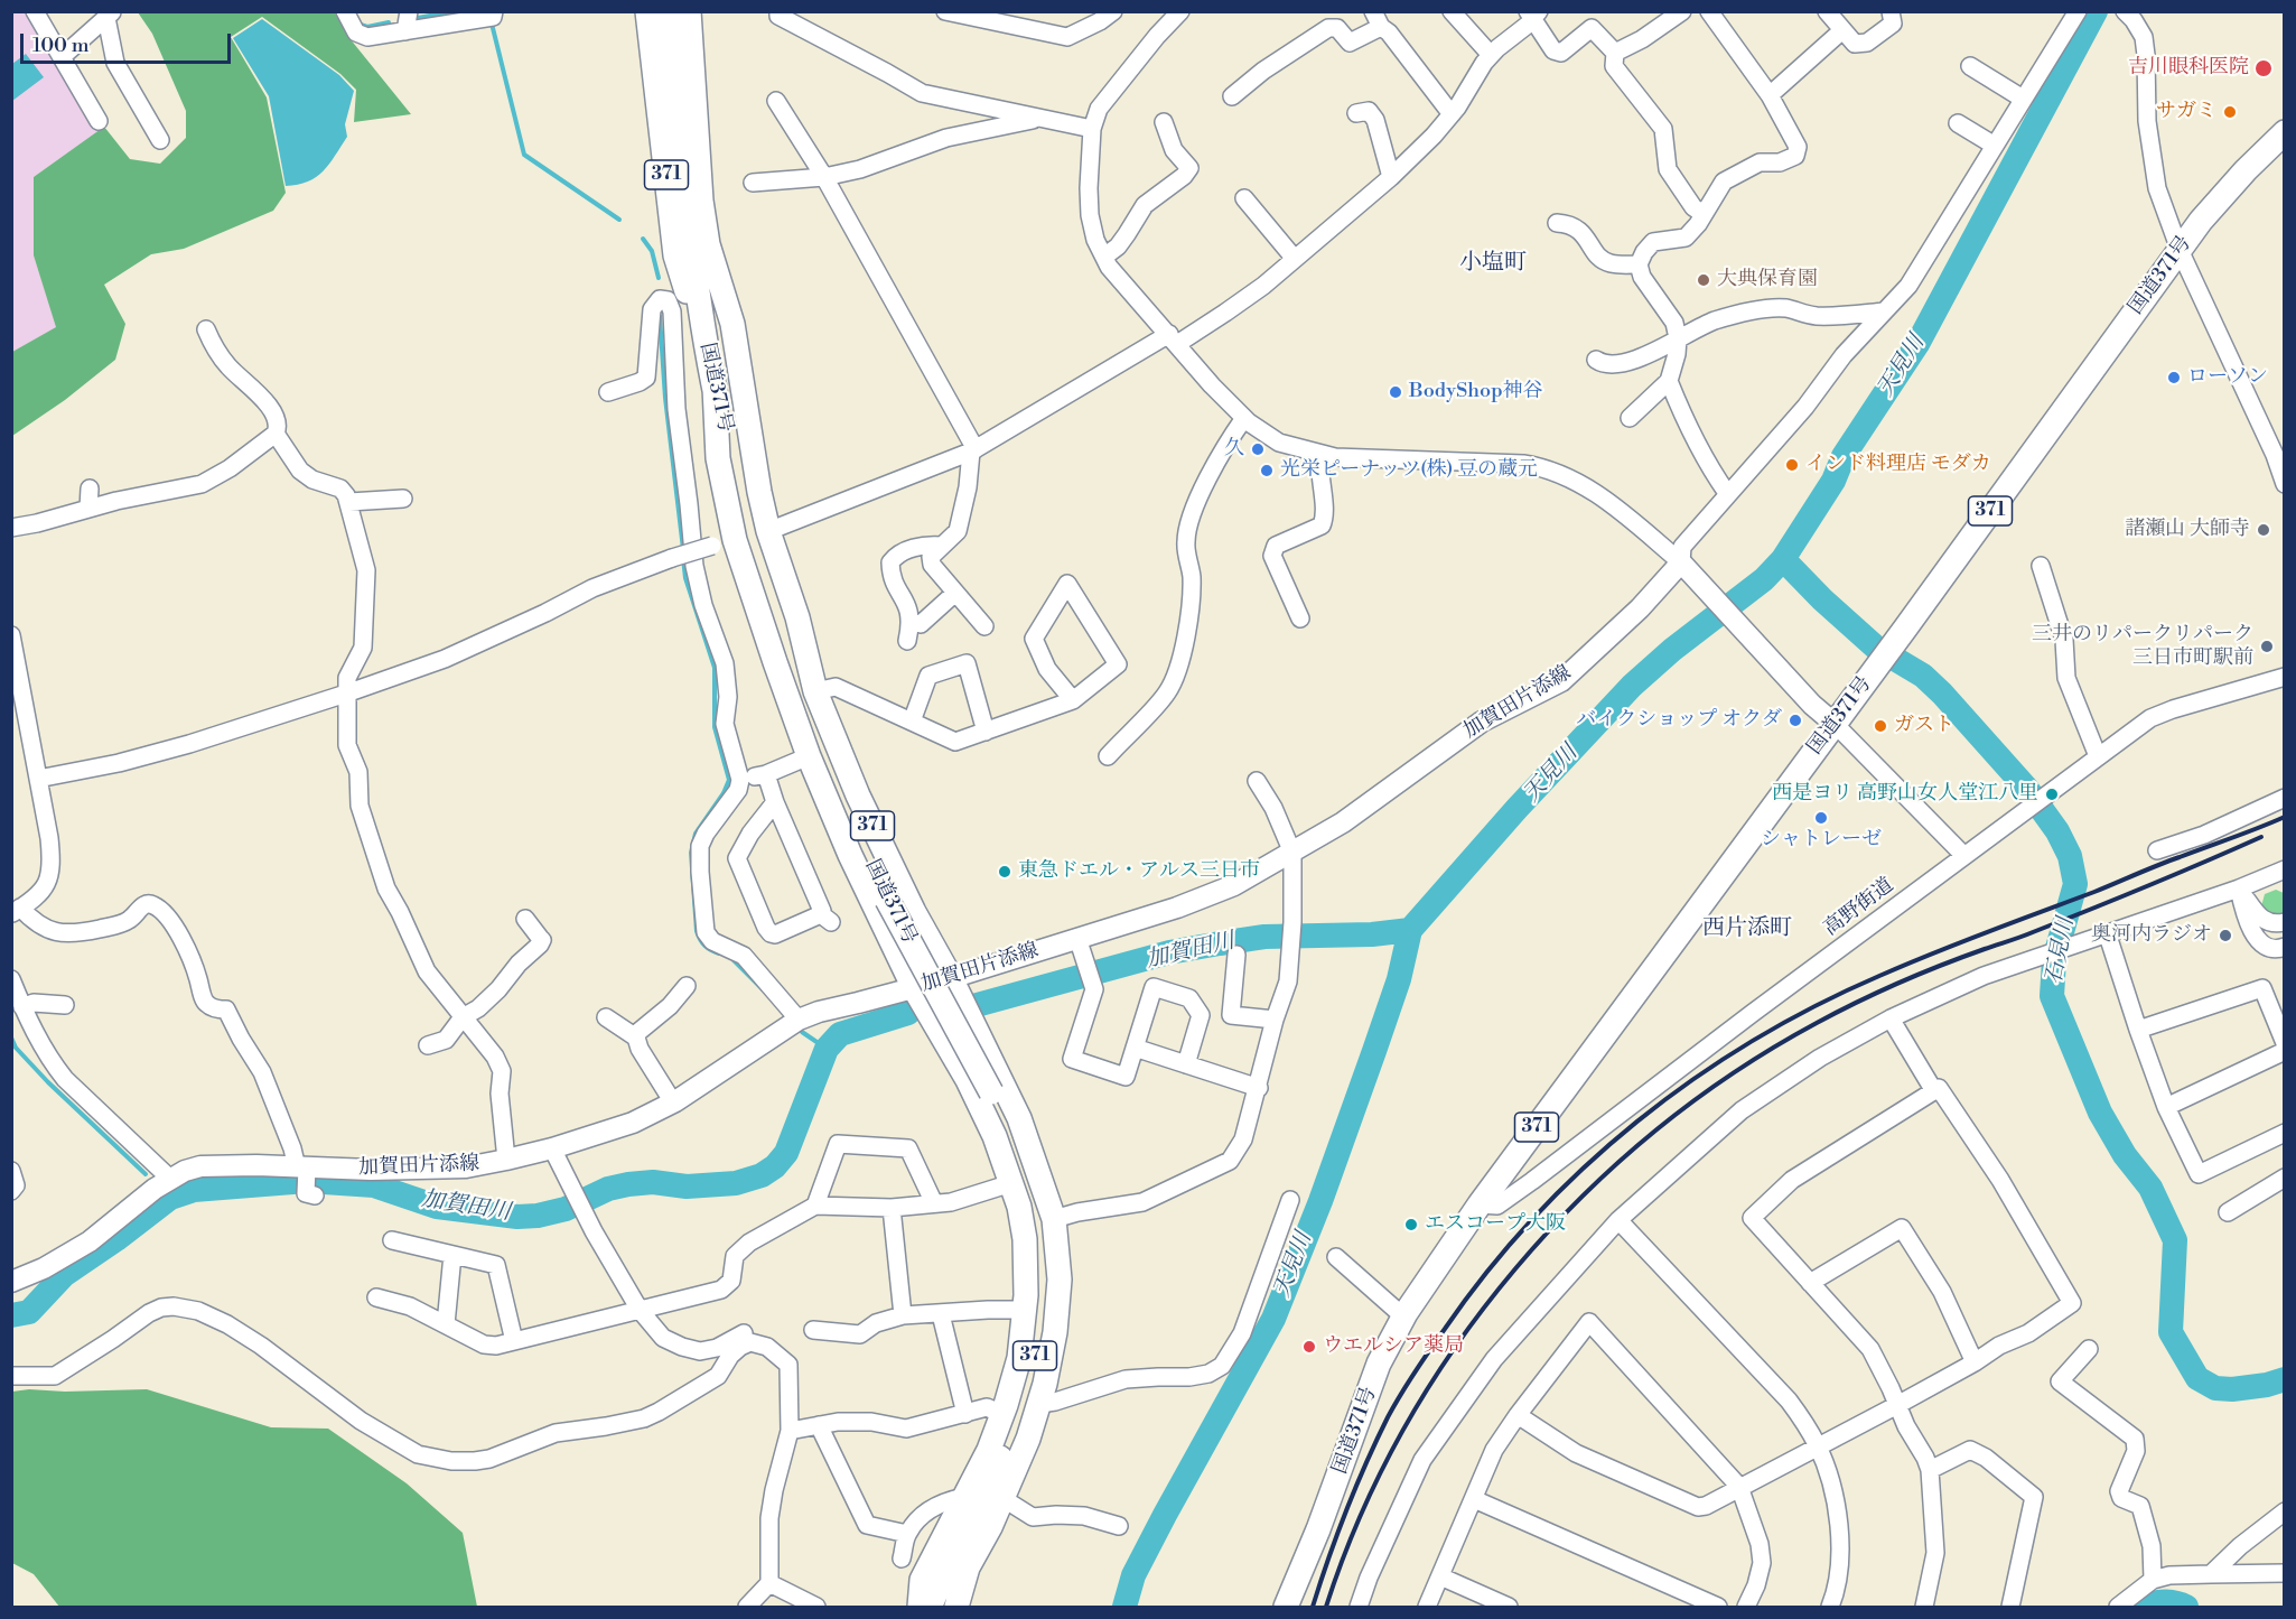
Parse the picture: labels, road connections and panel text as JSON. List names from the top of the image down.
{
  "streets": {
    "highway": ["371", "国道371号"],
    "main road": ["加賀田片添線"],
    "street": ["高野街道"]
  },
  "crossings": [
    ["371", "国道371号"],
    ["371", "加賀田片添線"],
    ["国道371号", "高野街道"]
  ],
  "districts": ["小塩町", "西片添町"],
  "water": ["天見川", "加賀田川", "石見川"],
  "places": [
    "吉川眼科医院",
    "サガミ",
    "大典保育園",
    "ローソン",
    "BodyShop神谷",
    "久",
    "インド料理店 モダカ",
    "光栄ピーナッツ(株) 豆の蔵元",
    "諸瀬山 大師寺",
    "三井のリパークリパーク 三日市町駅前",
    "バイクショップ オクダ",
    "ガスト",
    "西是ヨリ 高野山女人堂江八里",
    "シャトレーゼ",
    "東急ドエル・アルス三日市",
    "奥河内ラジオ",
    "エスコープ大阪",
    "ウエルシア薬局"
  ],
  "scale_bar": "100 m"
}
